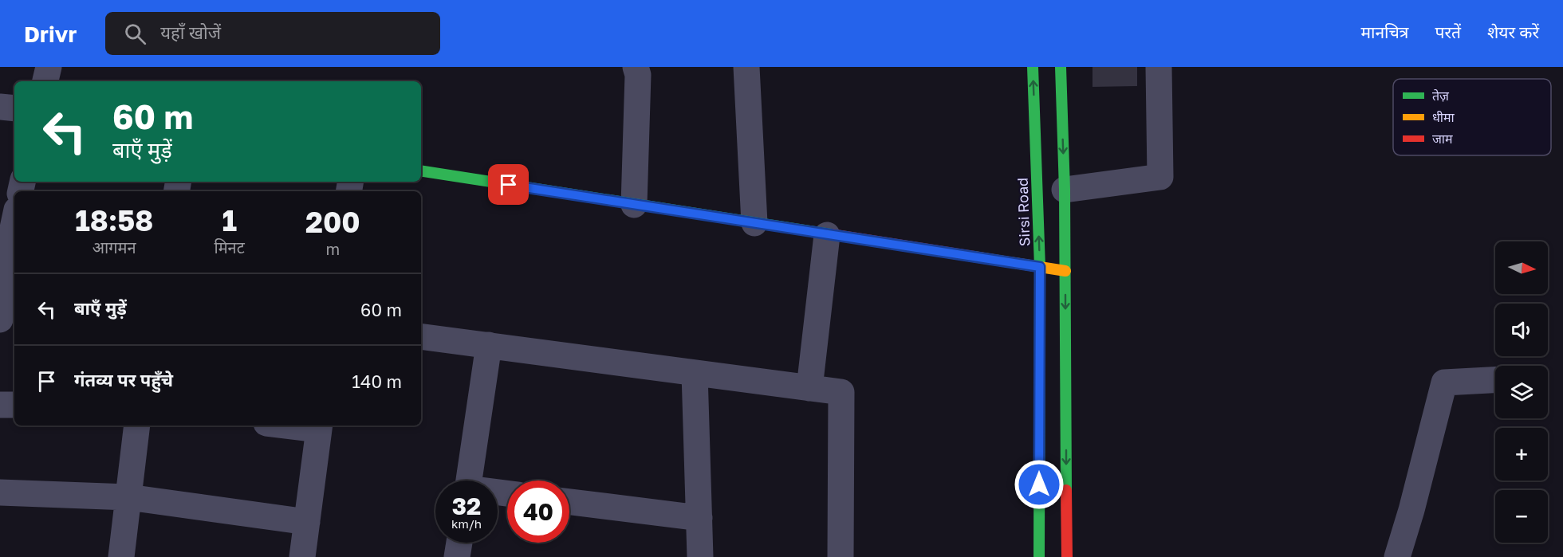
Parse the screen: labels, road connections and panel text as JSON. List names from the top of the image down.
{
  "streets": {
    "street": ["Sirsi Road"]
  },
  "legend": ["तेज़", "धीमा", "जाम"],
  "north": "right",
  "page": {
    "header": "Drivr",
    "search": "यहाँ खोजें",
    "nav": ["मानचित्र", "परतें", "शेयर करें"],
    "turn": ["60 m", "बाएँ मुड़ें"],
    "eta": [
      "18:58",
      "आगमन",
      "1",
      "मिनट",
      "200",
      "m"
    ],
    "map_buttons": ["+", "−"],
    "list": [
      {
        "name": "बाएँ मुड़ें",
        "value": "60 m"
      },
      {
        "name": "गंतव्य पर पहुँचे",
        "value": "140 m"
      }
    ],
    "speed": "32 km/h",
    "limit": "40"
  }
}
